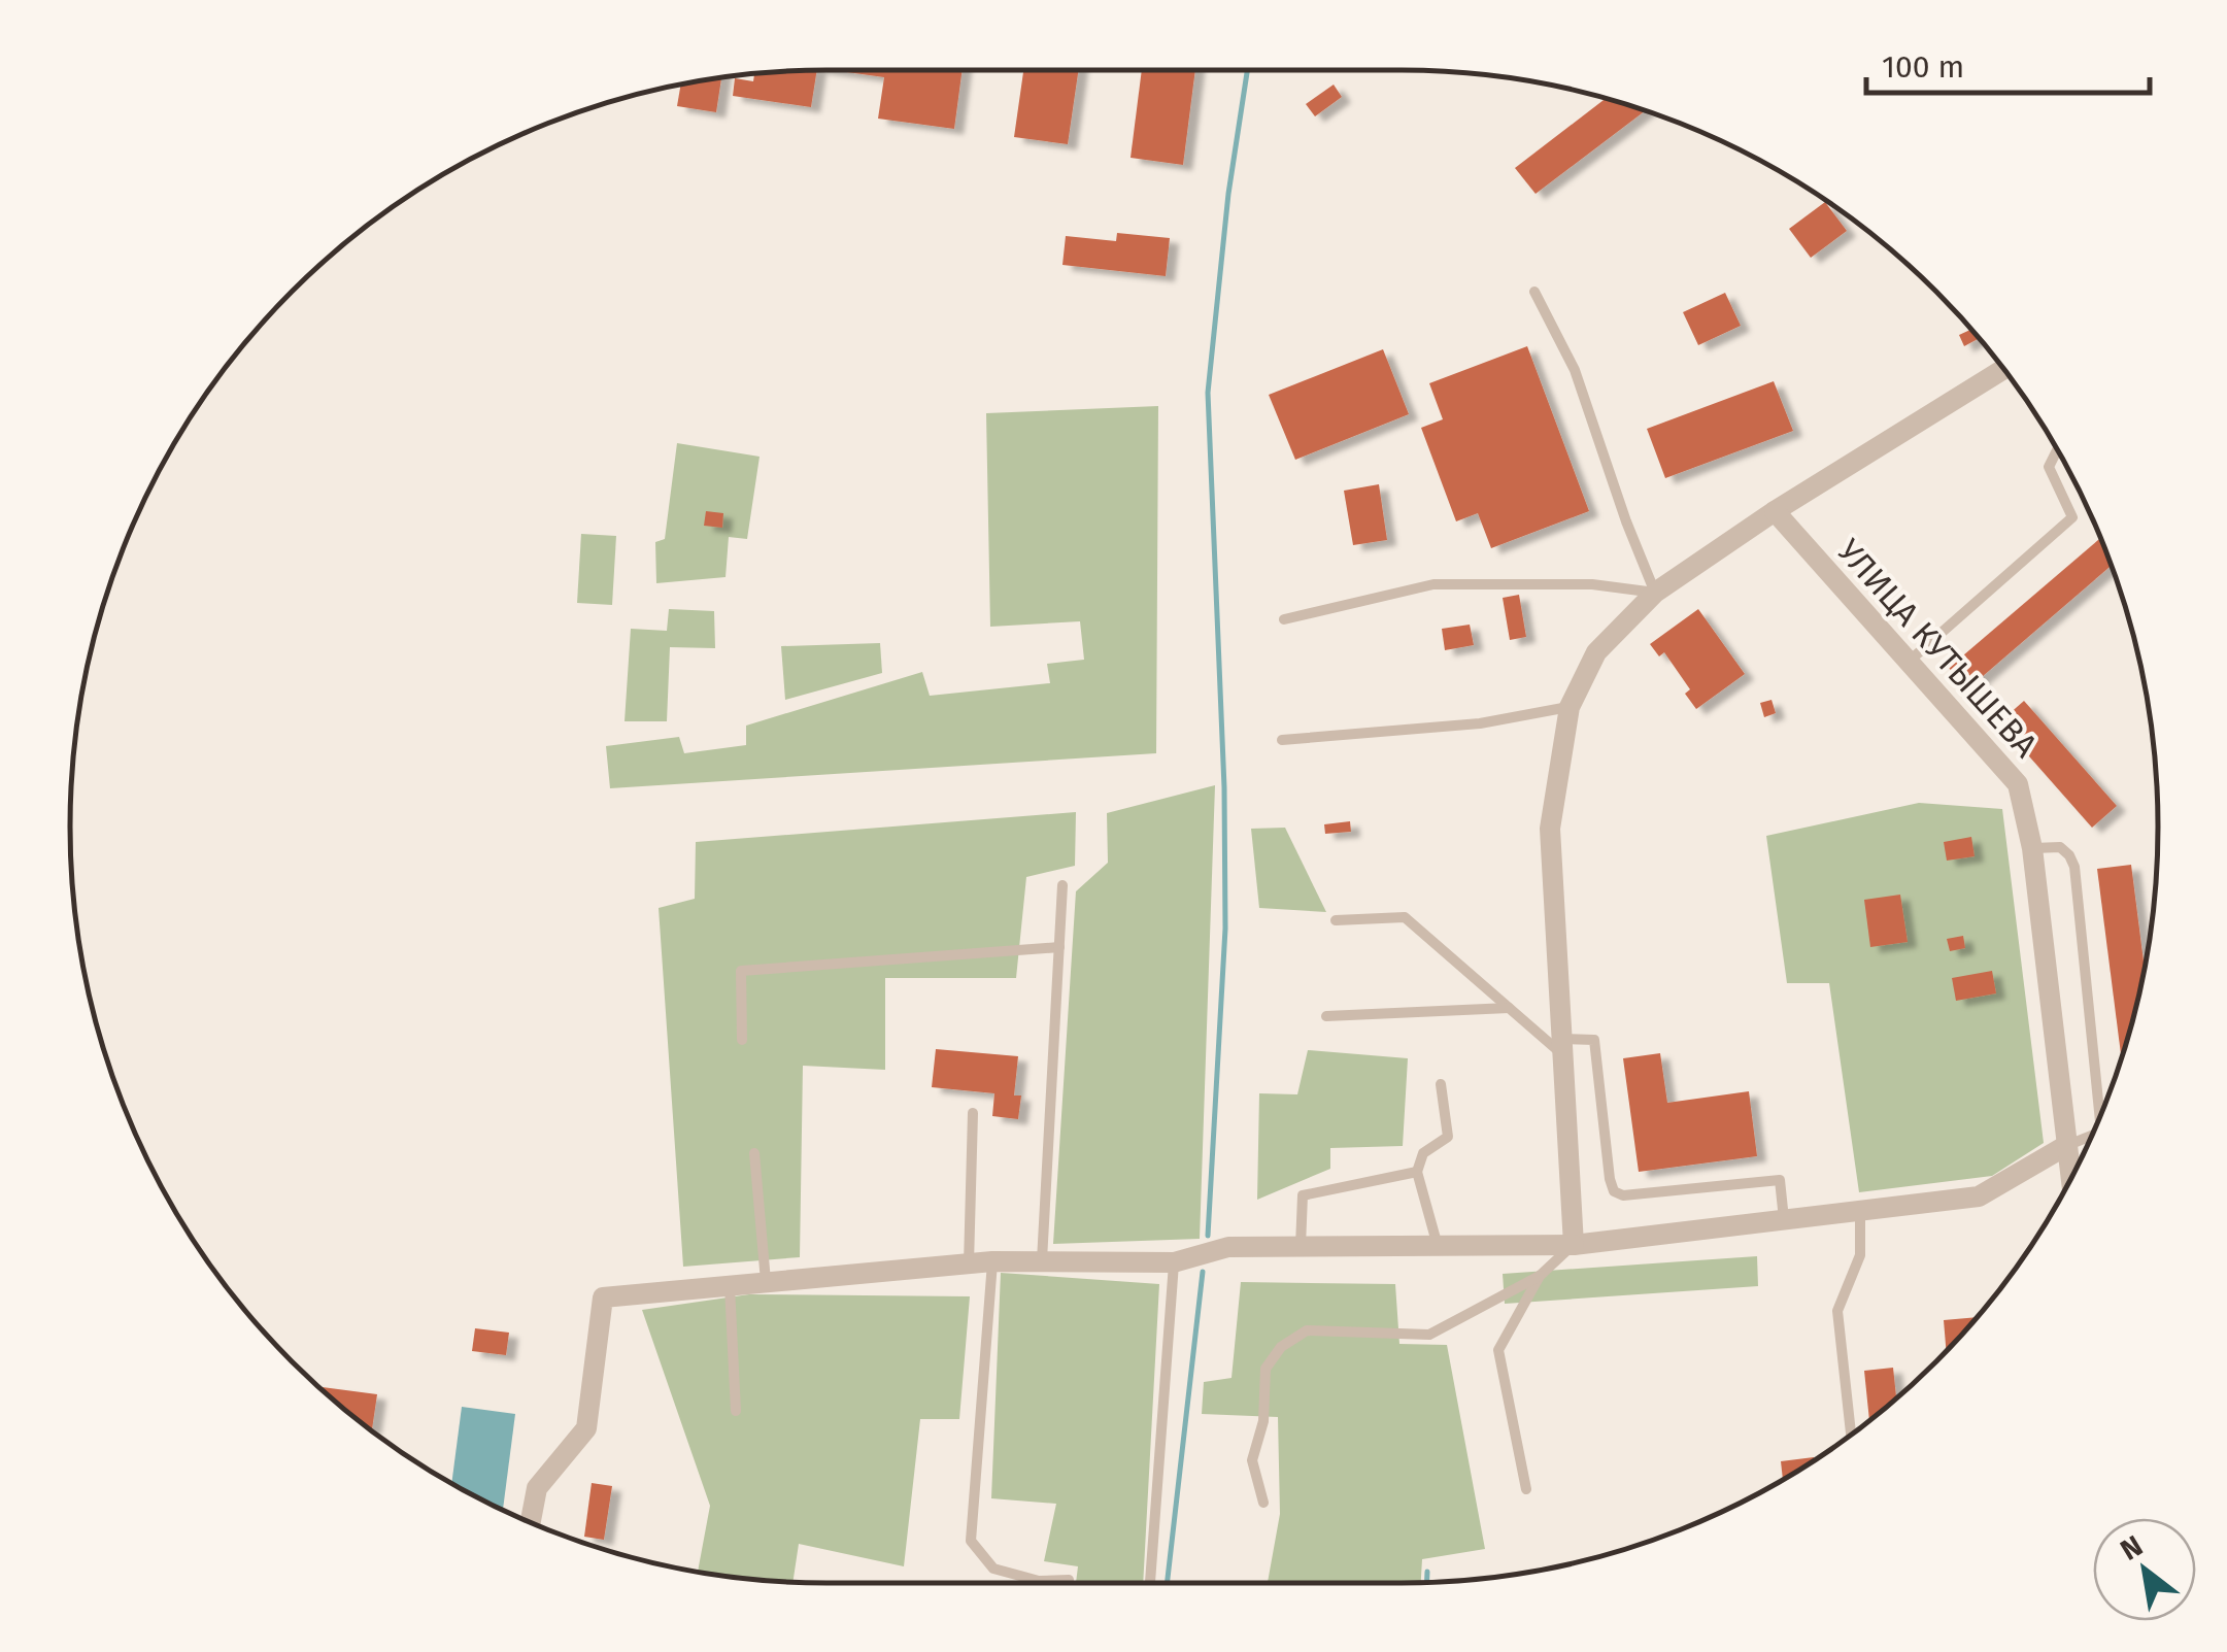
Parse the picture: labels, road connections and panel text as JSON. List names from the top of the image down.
{
  "streets": {
    "street": ["УЛИЦА КУТЫШЕВА"]
  },
  "scale_bar": "100 m",
  "north": "top left"
}
